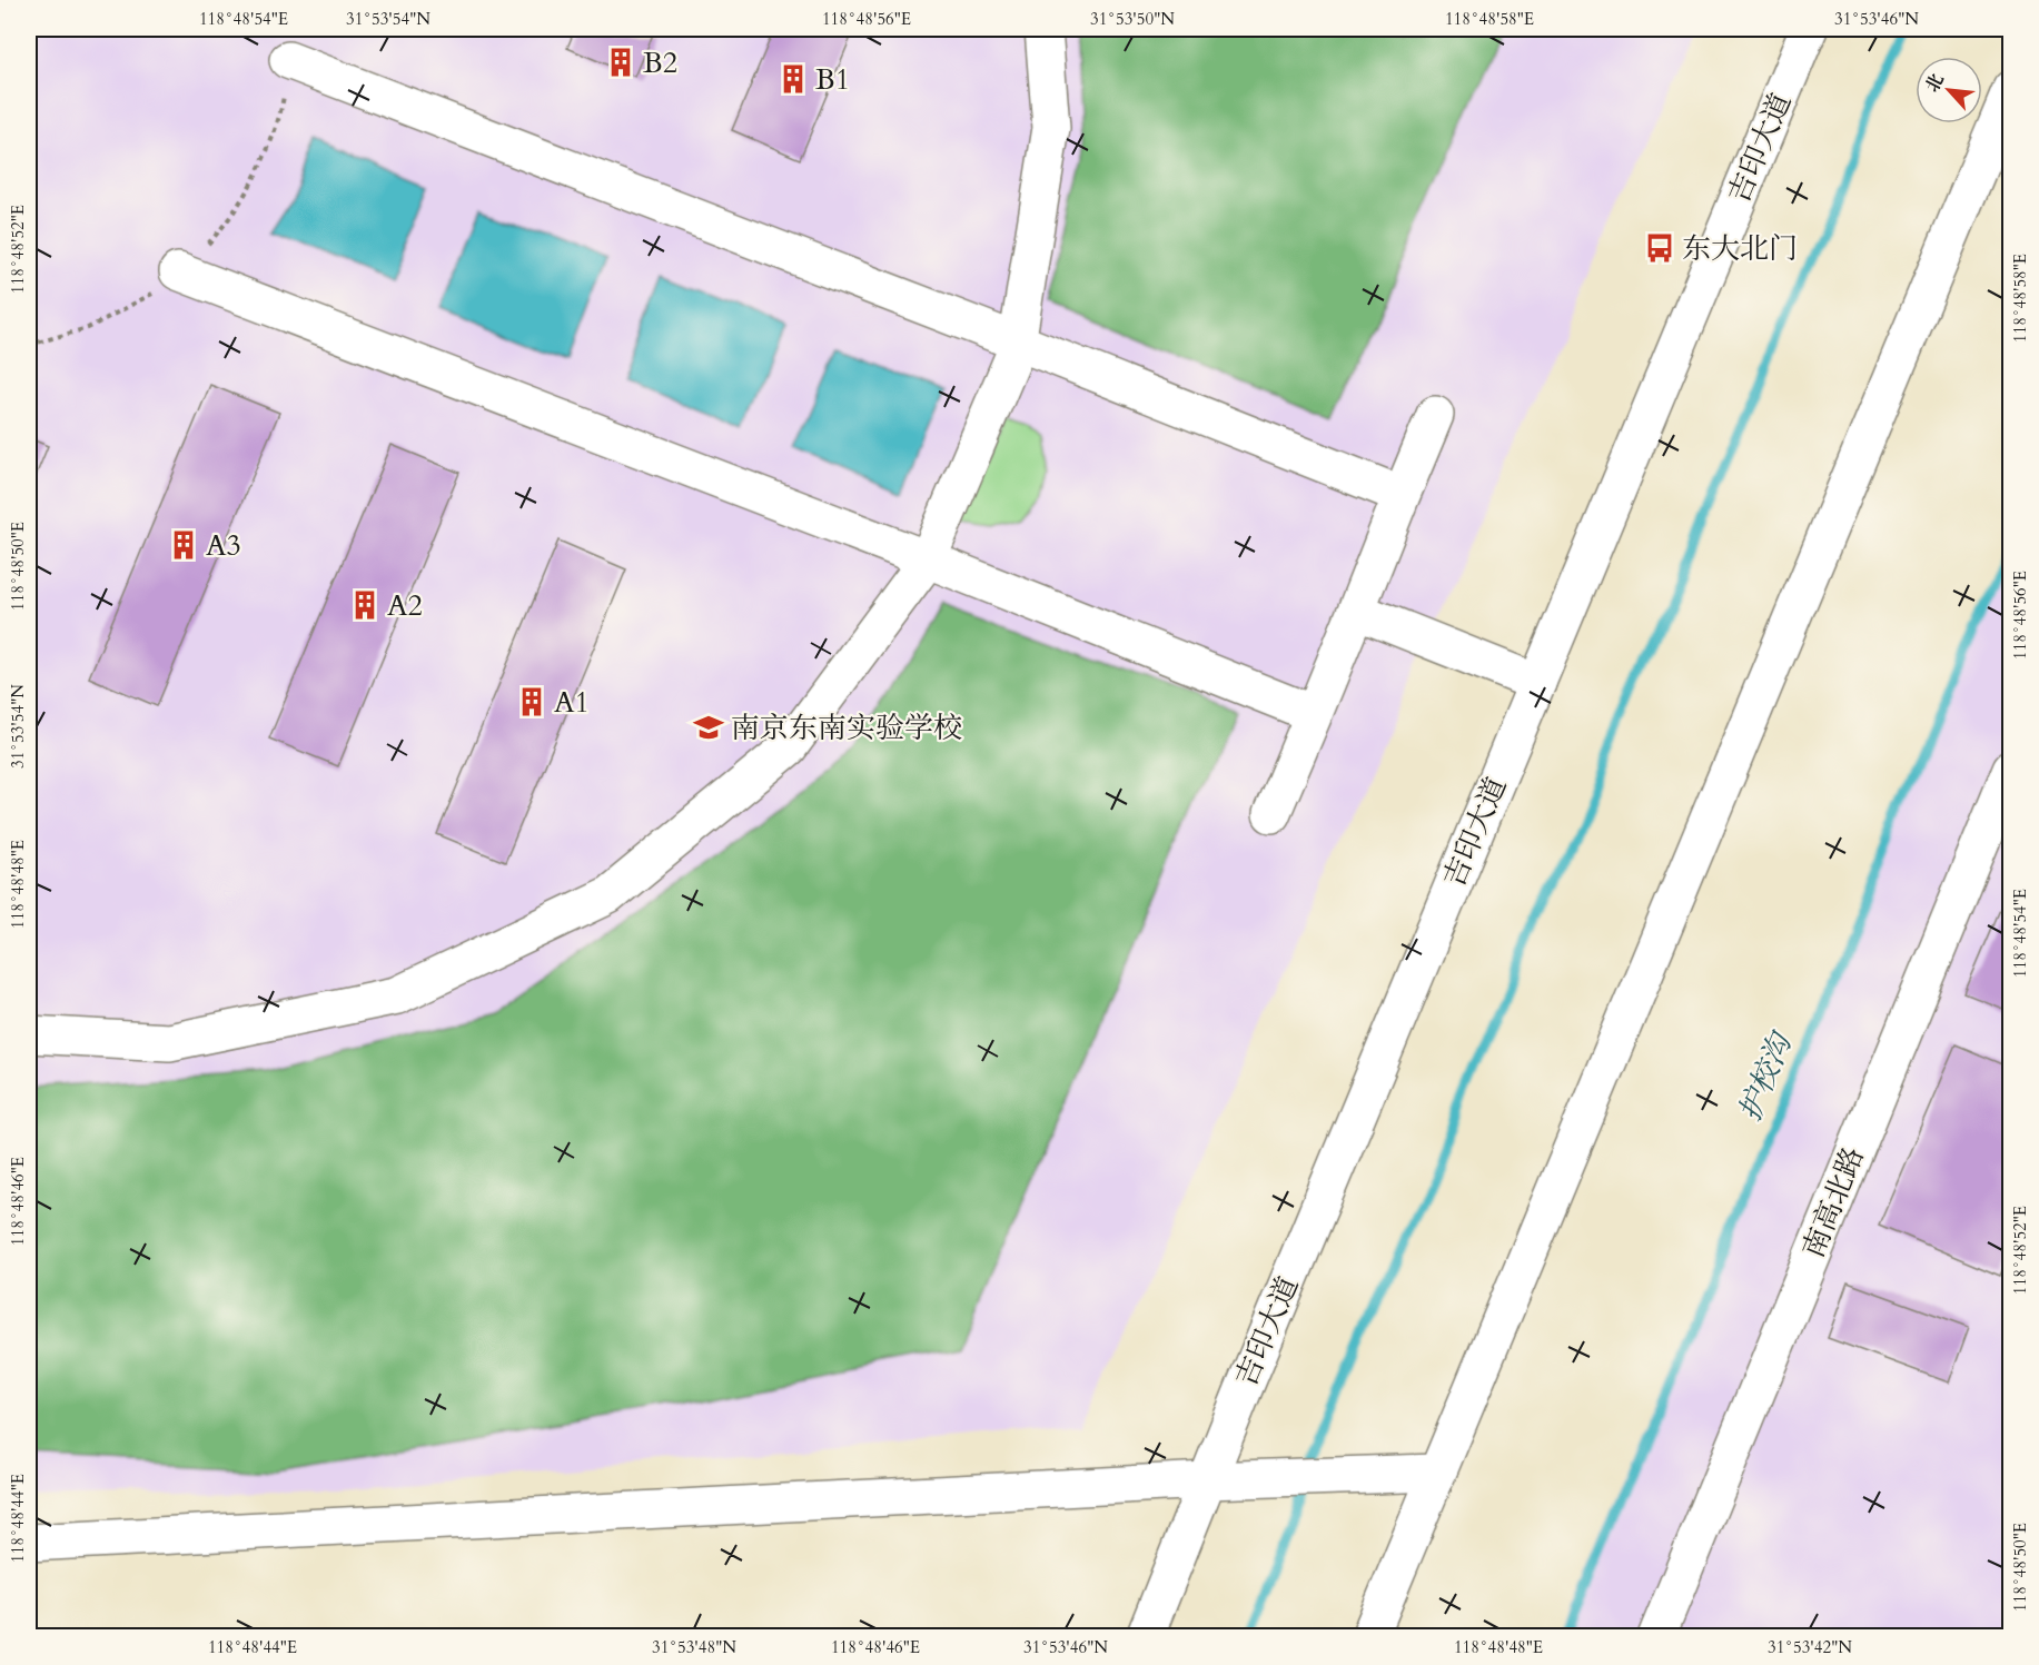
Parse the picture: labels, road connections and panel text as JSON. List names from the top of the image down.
{
  "streets": {
    "street": ["吉印大道", "南高北路"]
  },
  "water": ["护校沟"],
  "places": {
    "building": [
      "B2",
      "B1",
      "A3",
      "A2",
      "A1"
    ],
    "bus stop": ["东大北门"],
    "school or university": ["南京东南实验学校"]
  },
  "north": "top left",
  "coordinates": [
    "118°48'54\"E",
    "31°53'54\"N",
    "118°48'56\"E",
    "31°53'50\"N",
    "118°48'58\"E",
    "31°53'46\"N",
    "118°48'52\"E",
    "118°48'50\"E",
    "118°48'48\"E",
    "118°48'46\"E",
    "118°48'44\"E",
    "31°53'48\"N",
    "31°53'42\"N"
  ]
}
